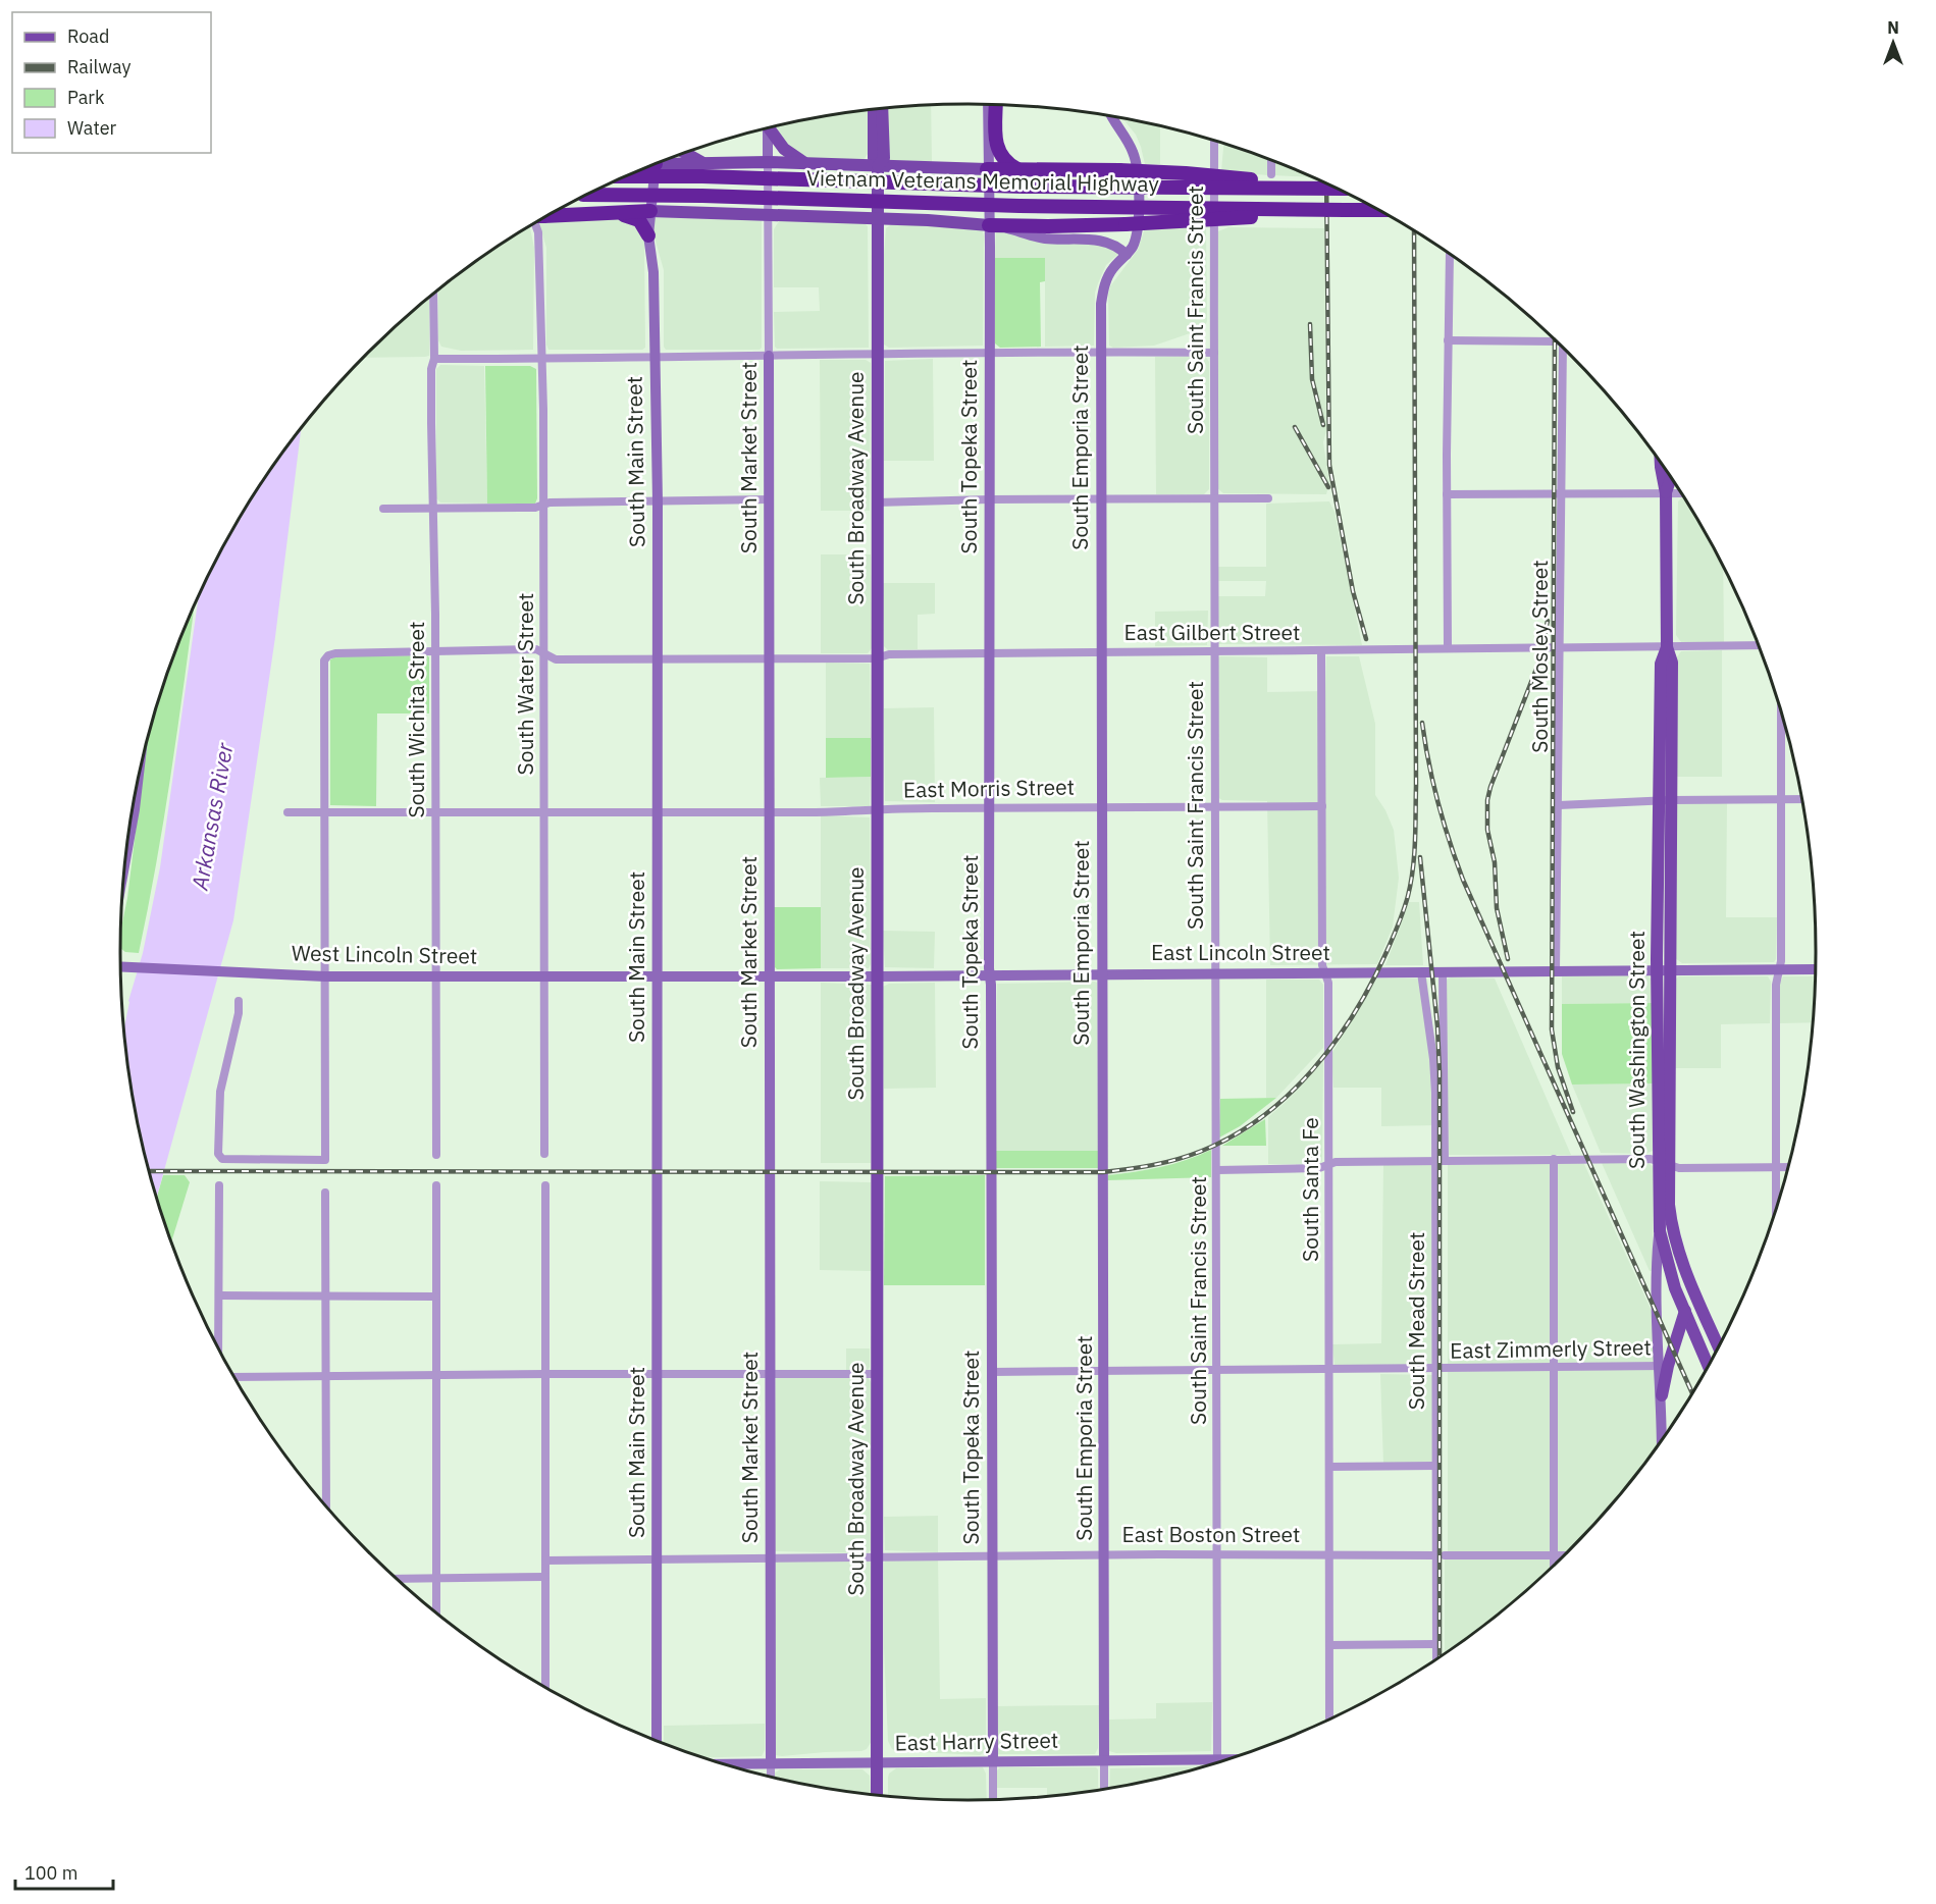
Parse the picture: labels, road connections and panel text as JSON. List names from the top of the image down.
{
  "streets": {
    "highway": ["Vietnam Veterans Memorial Highway"],
    "main road": ["South Broadway Avenue", "South Washington Street"],
    "street": [
      "South Saint Francis Street",
      "South Emporia Street",
      "South Topeka Street",
      "South Market Street",
      "South Main Street",
      "East Gilbert Street",
      "South Mosley Street",
      "South Water Street",
      "South Wichita Street",
      "East Morris Street",
      "East Lincoln Street",
      "West Lincoln Street",
      "South Santa Fe",
      "South Mead Street",
      "East Zimmerly Street",
      "East Boston Street",
      "East Harry Street"
    ]
  },
  "crossings": [
    ["South Saint Francis Street", "East Gilbert Street"],
    ["South Saint Francis Street", "East Morris Street"],
    ["South Saint Francis Street", "East Lincoln Street"],
    ["South Saint Francis Street", "East Zimmerly Street"],
    ["South Saint Francis Street", "East Boston Street"],
    ["South Emporia Street", "East Gilbert Street"],
    ["South Emporia Street", "East Morris Street"],
    ["South Emporia Street", "East Lincoln Street"],
    ["South Emporia Street", "East Zimmerly Street"],
    ["South Emporia Street", "East Boston Street"],
    ["South Emporia Street", "East Harry Street"],
    ["South Topeka Street", "East Gilbert Street"],
    ["South Topeka Street", "East Morris Street"],
    ["South Topeka Street", "East Lincoln Street"],
    ["South Topeka Street", "East Zimmerly Street"],
    ["South Topeka Street", "East Boston Street"],
    ["South Topeka Street", "East Harry Street"],
    ["South Market Street", "East Gilbert Street"],
    ["South Market Street", "East Morris Street"],
    ["South Market Street", "East Lincoln Street"],
    ["South Market Street", "East Boston Street"],
    ["South Market Street", "East Harry Street"],
    ["South Main Street", "East Gilbert Street"],
    ["South Main Street", "East Morris Street"],
    ["South Main Street", "East Lincoln Street"],
    ["South Main Street", "West Lincoln Street"],
    ["South Main Street", "East Boston Street"],
    ["South Broadway Avenue", "East Gilbert Street"],
    ["South Broadway Avenue", "East Morris Street"],
    ["South Broadway Avenue", "East Lincoln Street"],
    ["South Broadway Avenue", "East Boston Street"],
    ["South Broadway Avenue", "East Harry Street"],
    ["East Gilbert Street", "South Mosley Street"],
    ["East Gilbert Street", "South Water Street"],
    ["East Gilbert Street", "South Wichita Street"],
    ["East Gilbert Street", "East Morris Street"],
    ["East Gilbert Street", "South Washington Street"],
    ["East Gilbert Street", "South Santa Fe"],
    ["South Mosley Street", "East Lincoln Street"],
    ["South Water Street", "East Morris Street"],
    ["South Water Street", "West Lincoln Street"],
    ["South Wichita Street", "East Morris Street"],
    ["South Wichita Street", "West Lincoln Street"],
    ["East Morris Street", "South Santa Fe"],
    ["East Lincoln Street", "West Lincoln Street"],
    ["East Lincoln Street", "South Washington Street"],
    ["East Lincoln Street", "South Santa Fe"],
    ["East Lincoln Street", "South Mead Street"],
    ["South Washington Street", "East Zimmerly Street"],
    ["South Santa Fe", "East Zimmerly Street"],
    ["South Santa Fe", "East Boston Street"],
    ["South Mead Street", "East Zimmerly Street"],
    ["South Mead Street", "East Boston Street"]
  ],
  "water": ["Arkansas River"],
  "legend": [
    "Road",
    "Railway",
    "Park",
    "Water"
  ],
  "scale_bar": "100 m",
  "north": "top"
}
